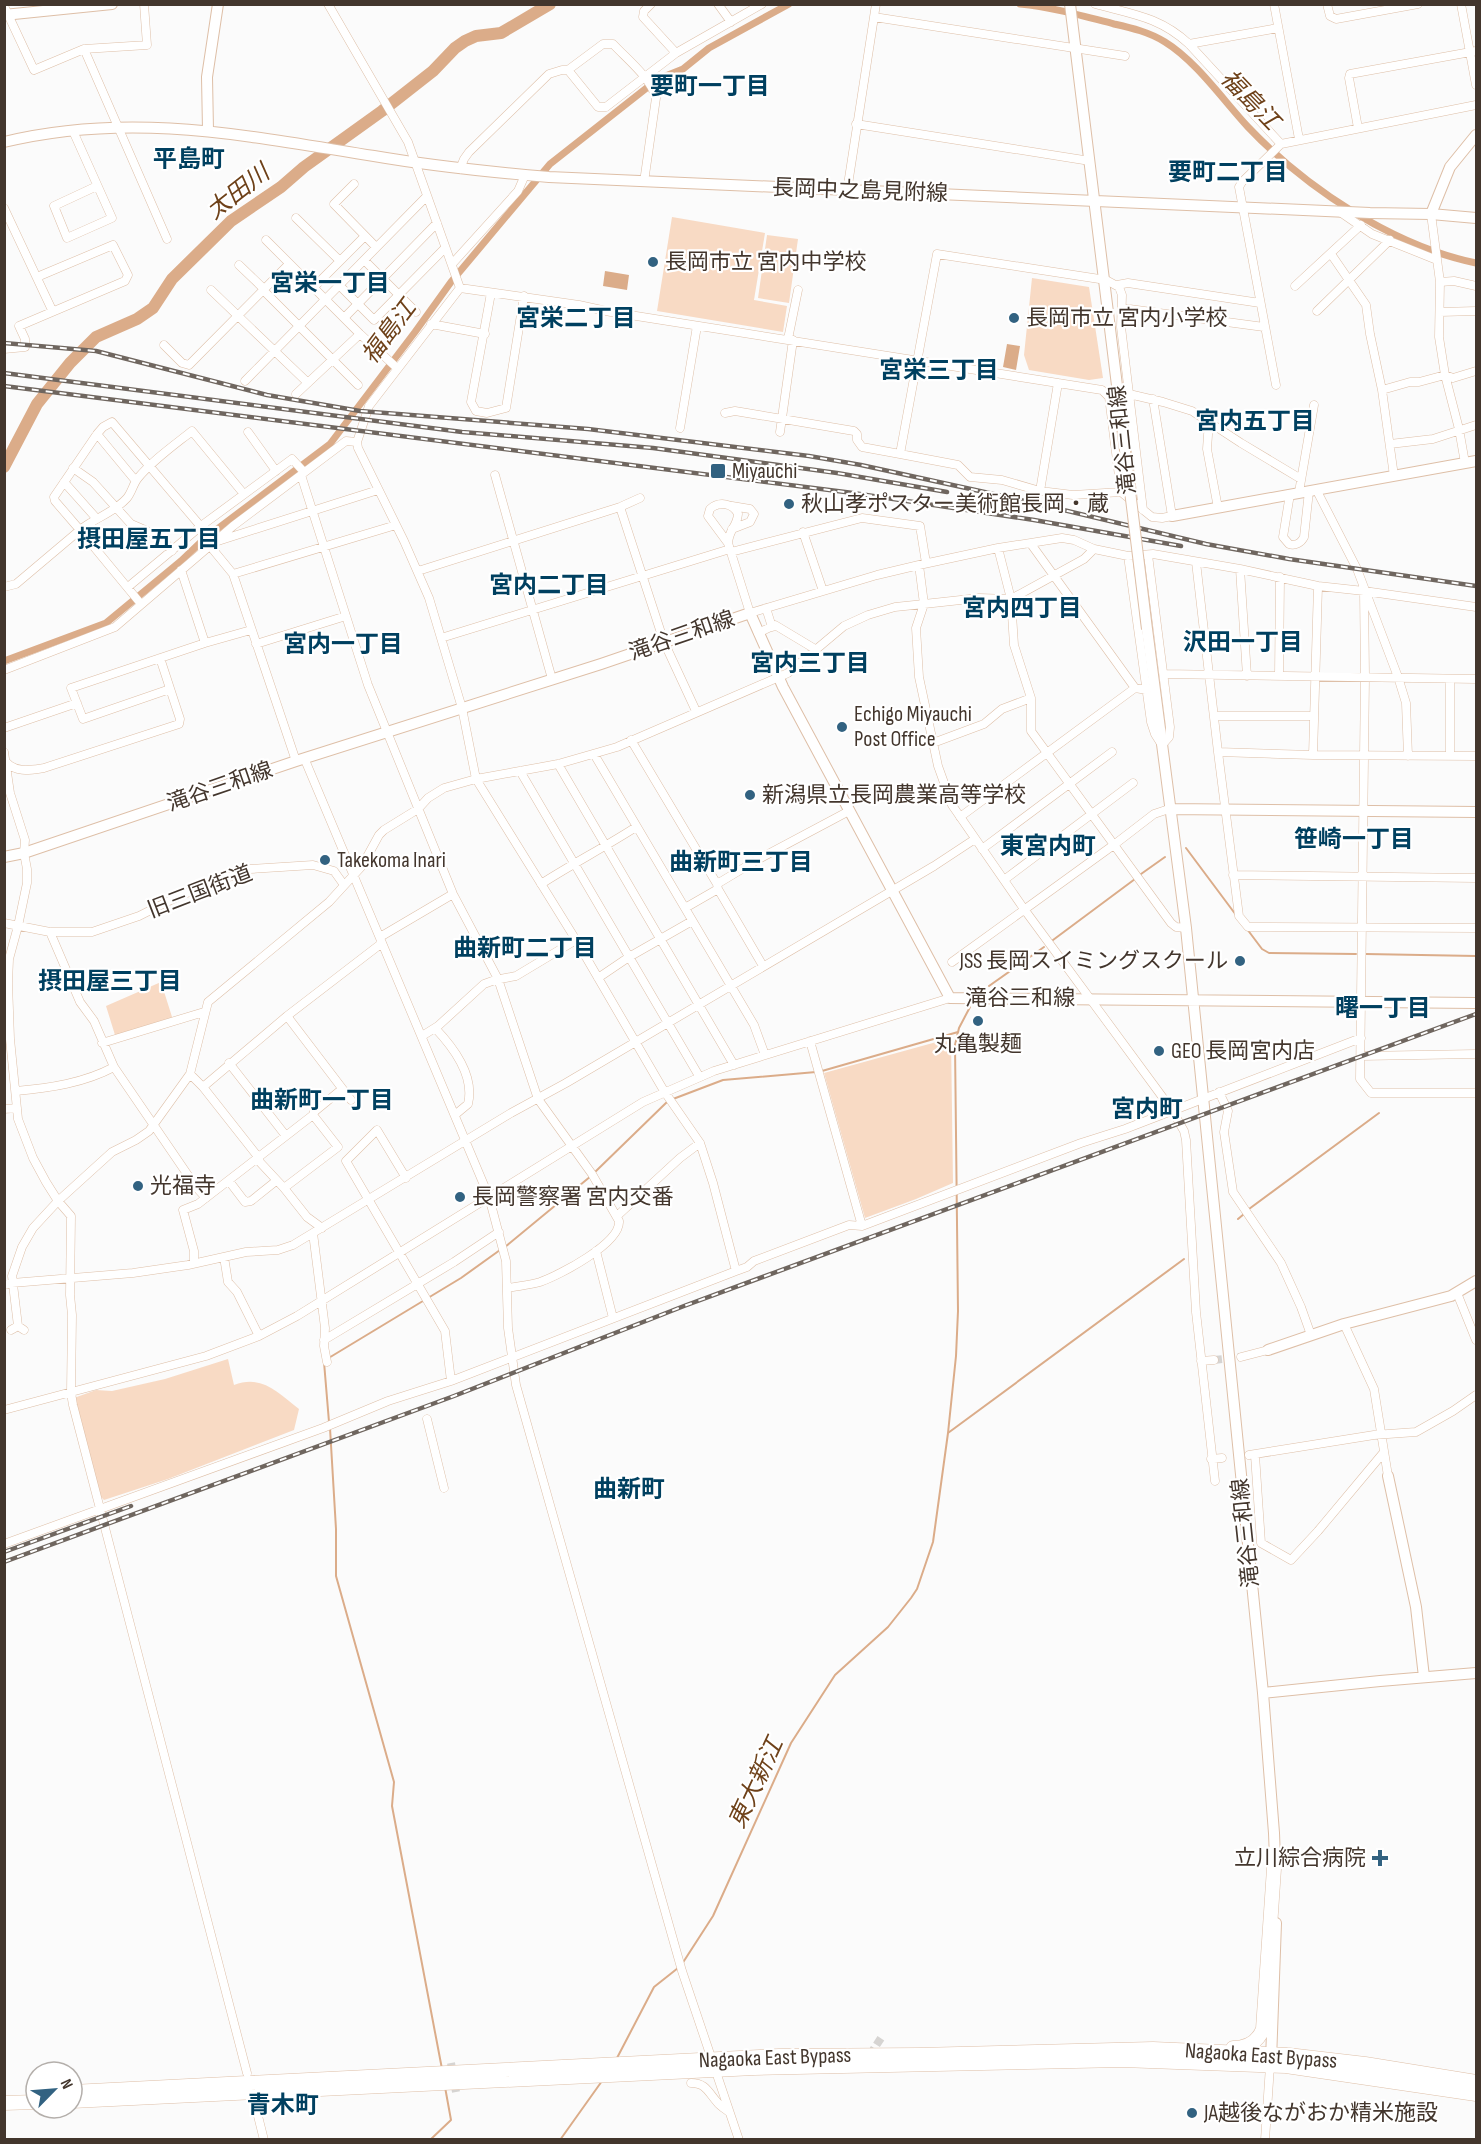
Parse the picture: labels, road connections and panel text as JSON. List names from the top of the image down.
{
  "streets": {
    "highway": ["Nagaoka East Bypass"],
    "main road": ["長岡中之島見附線", "滝谷三和線"],
    "street": ["旧三国街道"]
  },
  "crossings": [
    ["長岡中之島見附線", "滝谷三和線"],
    ["滝谷三和線", "Nagaoka East Bypass"]
  ],
  "districts": [
    "要町一丁目",
    "平島町",
    "要町二丁目",
    "宮栄一丁目",
    "宮栄二丁目",
    "宮栄三丁目",
    "宮内五丁目",
    "摂田屋五丁目",
    "宮内二丁目",
    "宮内四丁目",
    "沢田一丁目",
    "宮内一丁目",
    "宮内三丁目",
    "笹崎一丁目",
    "東宮内町",
    "曲新町三丁目",
    "曲新町二丁目",
    "摂田屋三丁目",
    "曙一丁目",
    "曲新町一丁目",
    "宮内町",
    "曲新町",
    "青木町"
  ],
  "water": ["福島江", "太田川", "東大新江"],
  "places": {
    "other": [
      "長岡市立 宮内中学校",
      "長岡市立 宮内小学校",
      "秋山孝ポスター美術館長岡・蔵",
      "Echigo Miyauchi Post Office",
      "新潟県立長岡農業高等学校",
      "Takekoma Inari",
      "JSS 長岡スイミングスクール",
      "丸亀製麺",
      "GEO 長岡宮内店",
      "光福寺",
      "長岡警察署 宮内交番",
      "JA越後ながおか精米施設"
    ],
    "transit": ["Miyauchi"],
    "health": ["立川綜合病院"]
  },
  "north": "top right"
}
